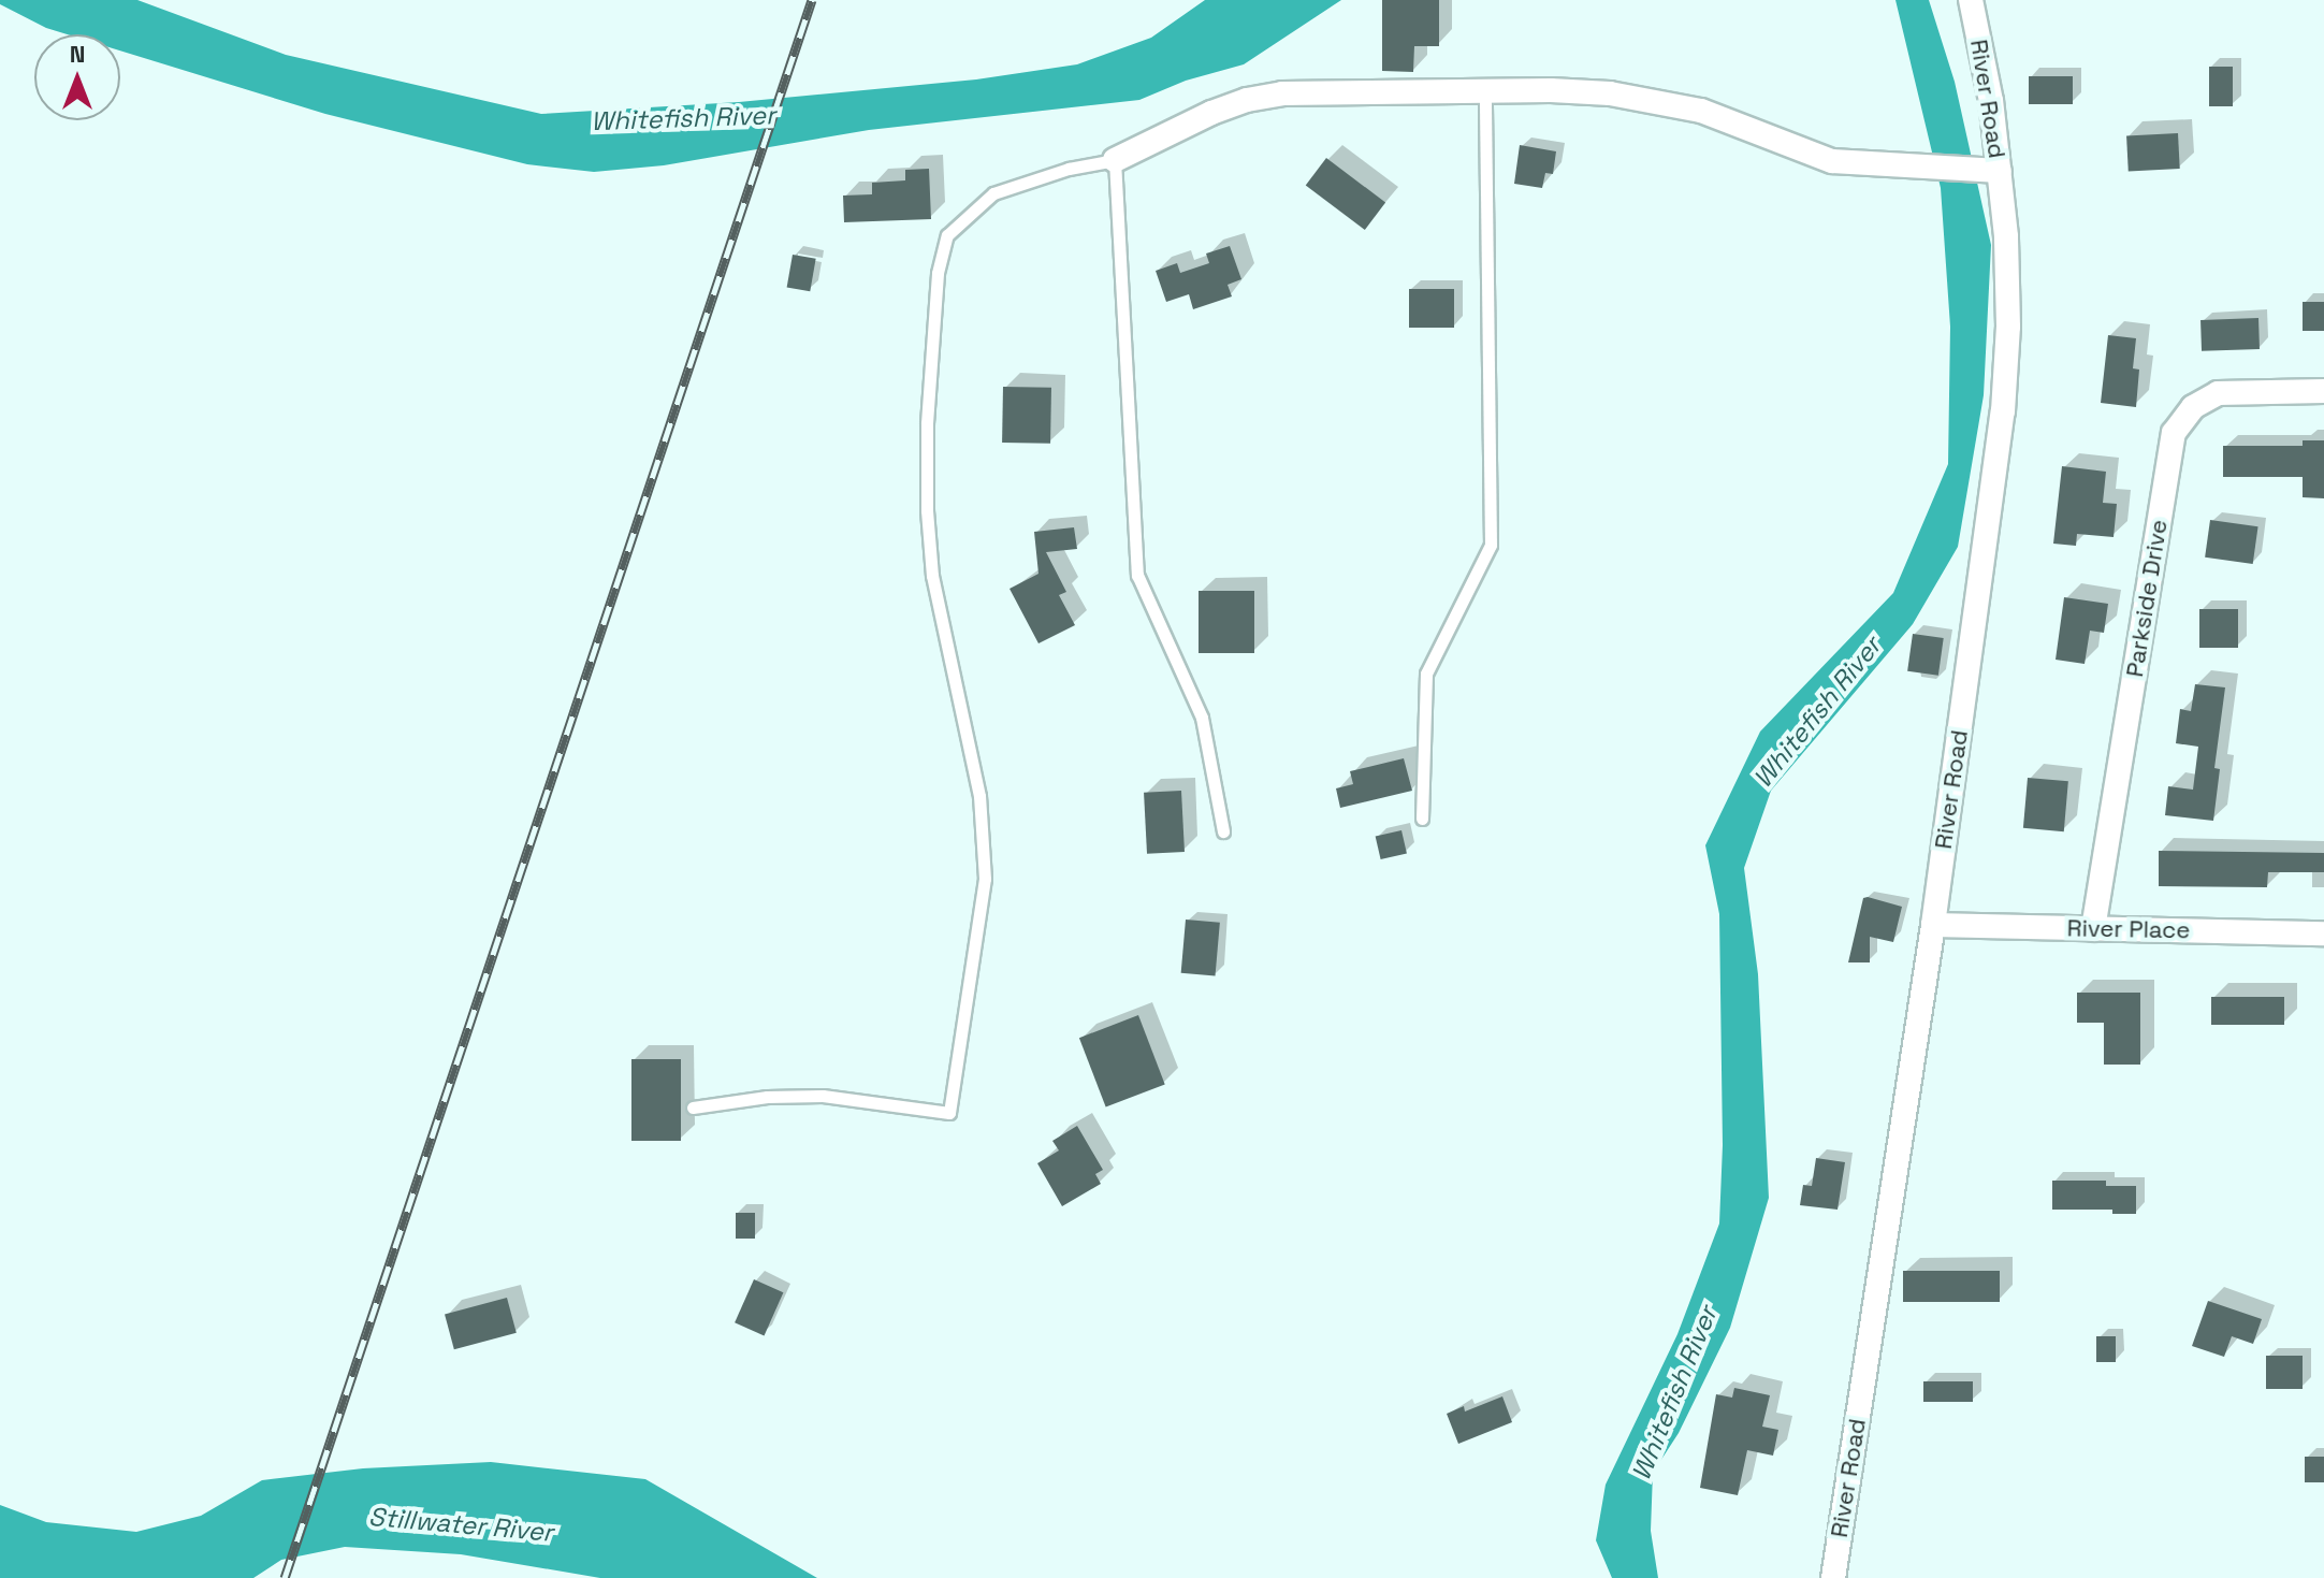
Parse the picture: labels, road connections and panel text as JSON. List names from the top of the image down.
{
  "streets": {
    "street": ["River Road", "Parkside Drive", "River Place"]
  },
  "crossings": [
    ["River Road", "River Place"],
    ["Parkside Drive", "River Place"]
  ],
  "water": ["Whitefish River", "Stillwater River"],
  "north": "top"
}
